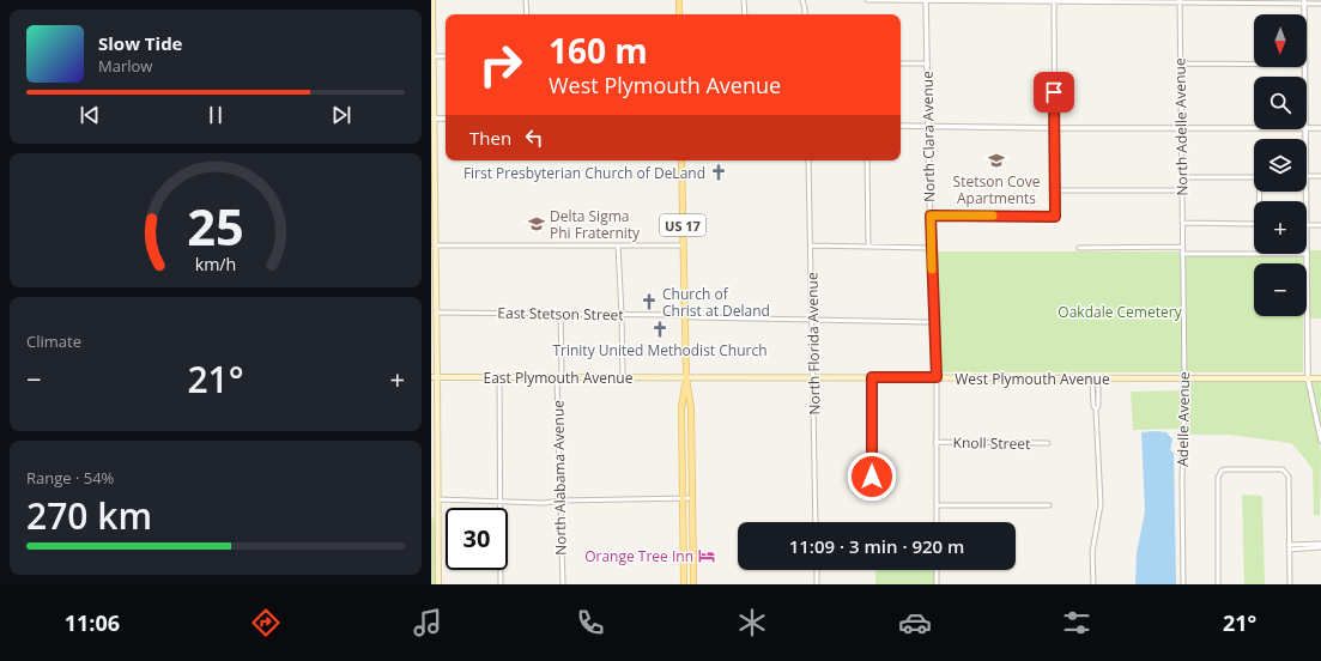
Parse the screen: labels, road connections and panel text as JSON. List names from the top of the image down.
{
  "streets": {
    "main road": ["US 17", "East Plymouth Avenue", "West Plymouth Avenue"],
    "street": [
      "North Adelle Avenue",
      "North Clara Avenue",
      "East Stetson Street",
      "North Florida Avenue",
      "Adelle Avenue",
      "Knoll Street",
      "North Alabama Avenue"
    ]
  },
  "crossings": [
    ["North Adelle Avenue", "Adelle Avenue"],
    ["North Clara Avenue", "East Stetson Street"],
    ["North Clara Avenue", "West Plymouth Avenue"],
    ["North Clara Avenue", "Knoll Street"],
    ["US 17", "East Stetson Street"],
    ["US 17", "East Plymouth Avenue"],
    ["US 17", "West Plymouth Avenue"],
    ["East Stetson Street", "North Florida Avenue"],
    ["East Stetson Street", "North Alabama Avenue"],
    ["North Florida Avenue", "West Plymouth Avenue"],
    ["East Plymouth Avenue", "West Plymouth Avenue"],
    ["East Plymouth Avenue", "North Alabama Avenue"],
    ["West Plymouth Avenue", "Adelle Avenue"]
  ],
  "parks": ["Oakdale Cemetery"],
  "places": {
    "school or university": ["Stetson Cove Apartments", "Delta Sigma Phi Fraternity"],
    "church": ["First Presbyterian Church of DeLand", "Church of Christ at Deland", "Trinity United Methodist Church"],
    "hotel": ["Orange Tree Inn"]
  },
  "north": "bottom",
  "page": {
    "map_buttons": ["+", "−"],
    "turn": ["160 m", "West Plymouth Avenue"],
    "song": ["Slow Tide", "Marlow"],
    "then": "Then",
    "tile": [
      "Climate",
      ["Range · 54%", "270 km"]
    ],
    "heat": ["−", "21°", "+"],
    "limit": "30",
    "trip": "11:09 · 3 min · 920 m",
    "tabs": ["11:06", "21°"],
    "gauge": ["25", "km/h"]
  }
}
